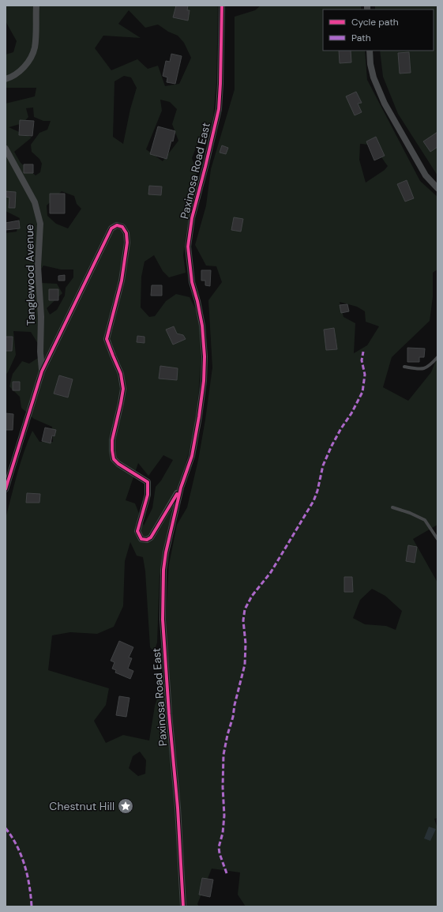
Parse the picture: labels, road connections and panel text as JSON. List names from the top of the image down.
{
  "streets": {
    "street": ["Paxinosa Road East", "Tanglewood Avenue"]
  },
  "crossings": [
    ["Paxinosa Road East", "Tanglewood Avenue"]
  ],
  "places": {
    "place": ["Chestnut Hill"]
  },
  "legend": ["Cycle path", "Path"]
}
